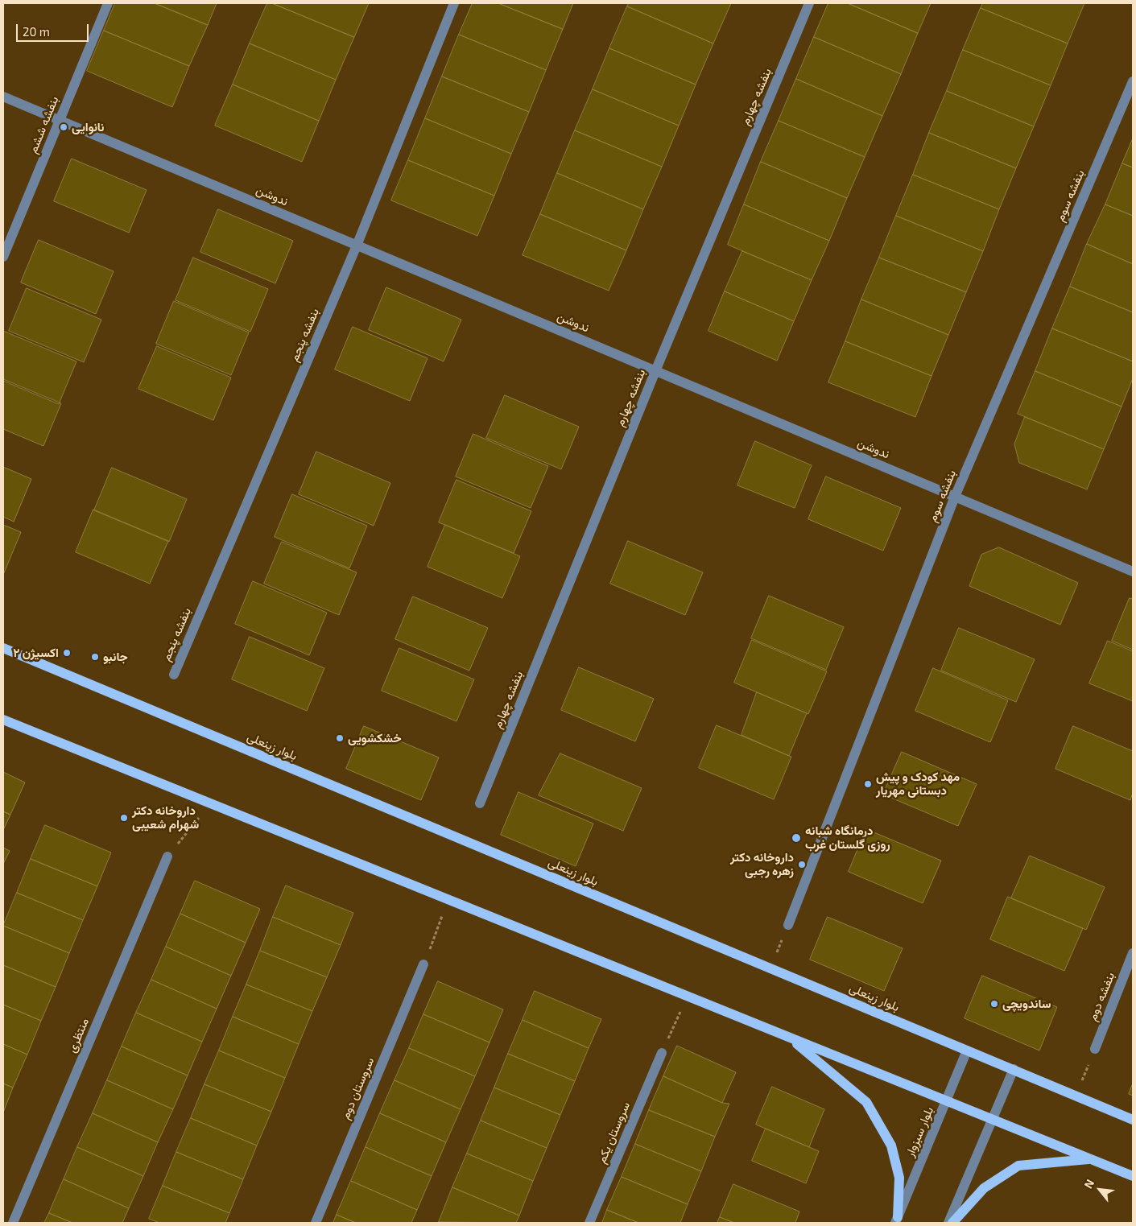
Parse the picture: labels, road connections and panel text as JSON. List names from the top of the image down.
{
  "streets": {
    "main road": ["بلوار زینعلی"],
    "street": [
      "بنفشه چهارم",
      "بنفشه ششم",
      "ندوشن",
      "بنفشه سوم",
      "بنفشه پنجم",
      "بنفشه دوم",
      "منتظری",
      "سروستان دوم",
      "بلوار سبزوار",
      "سروستان یکم"
    ]
  },
  "crossings": [
    ["بنفشه چهارم", "ندوشن"],
    ["بنفشه ششم", "ندوشن"],
    ["ندوشن", "بنفشه سوم"],
    ["ندوشن", "بنفشه پنجم"],
    ["بلوار زینعلی", "بلوار سبزوار"]
  ],
  "places": [
    "نانوایی",
    "اکسیژن ۲",
    "جانبو",
    "خشکشویی",
    "مهد کودک و پیش دبستانی مهریار",
    "داروخانه دکتر شهرام شعیبی",
    "درمانگاه شبانه روزی گلستان غرب",
    "داروخانه دکتر زهره رجبی",
    "ساندویچی"
  ],
  "scale_bar": "20 m",
  "north": "top left"
}
